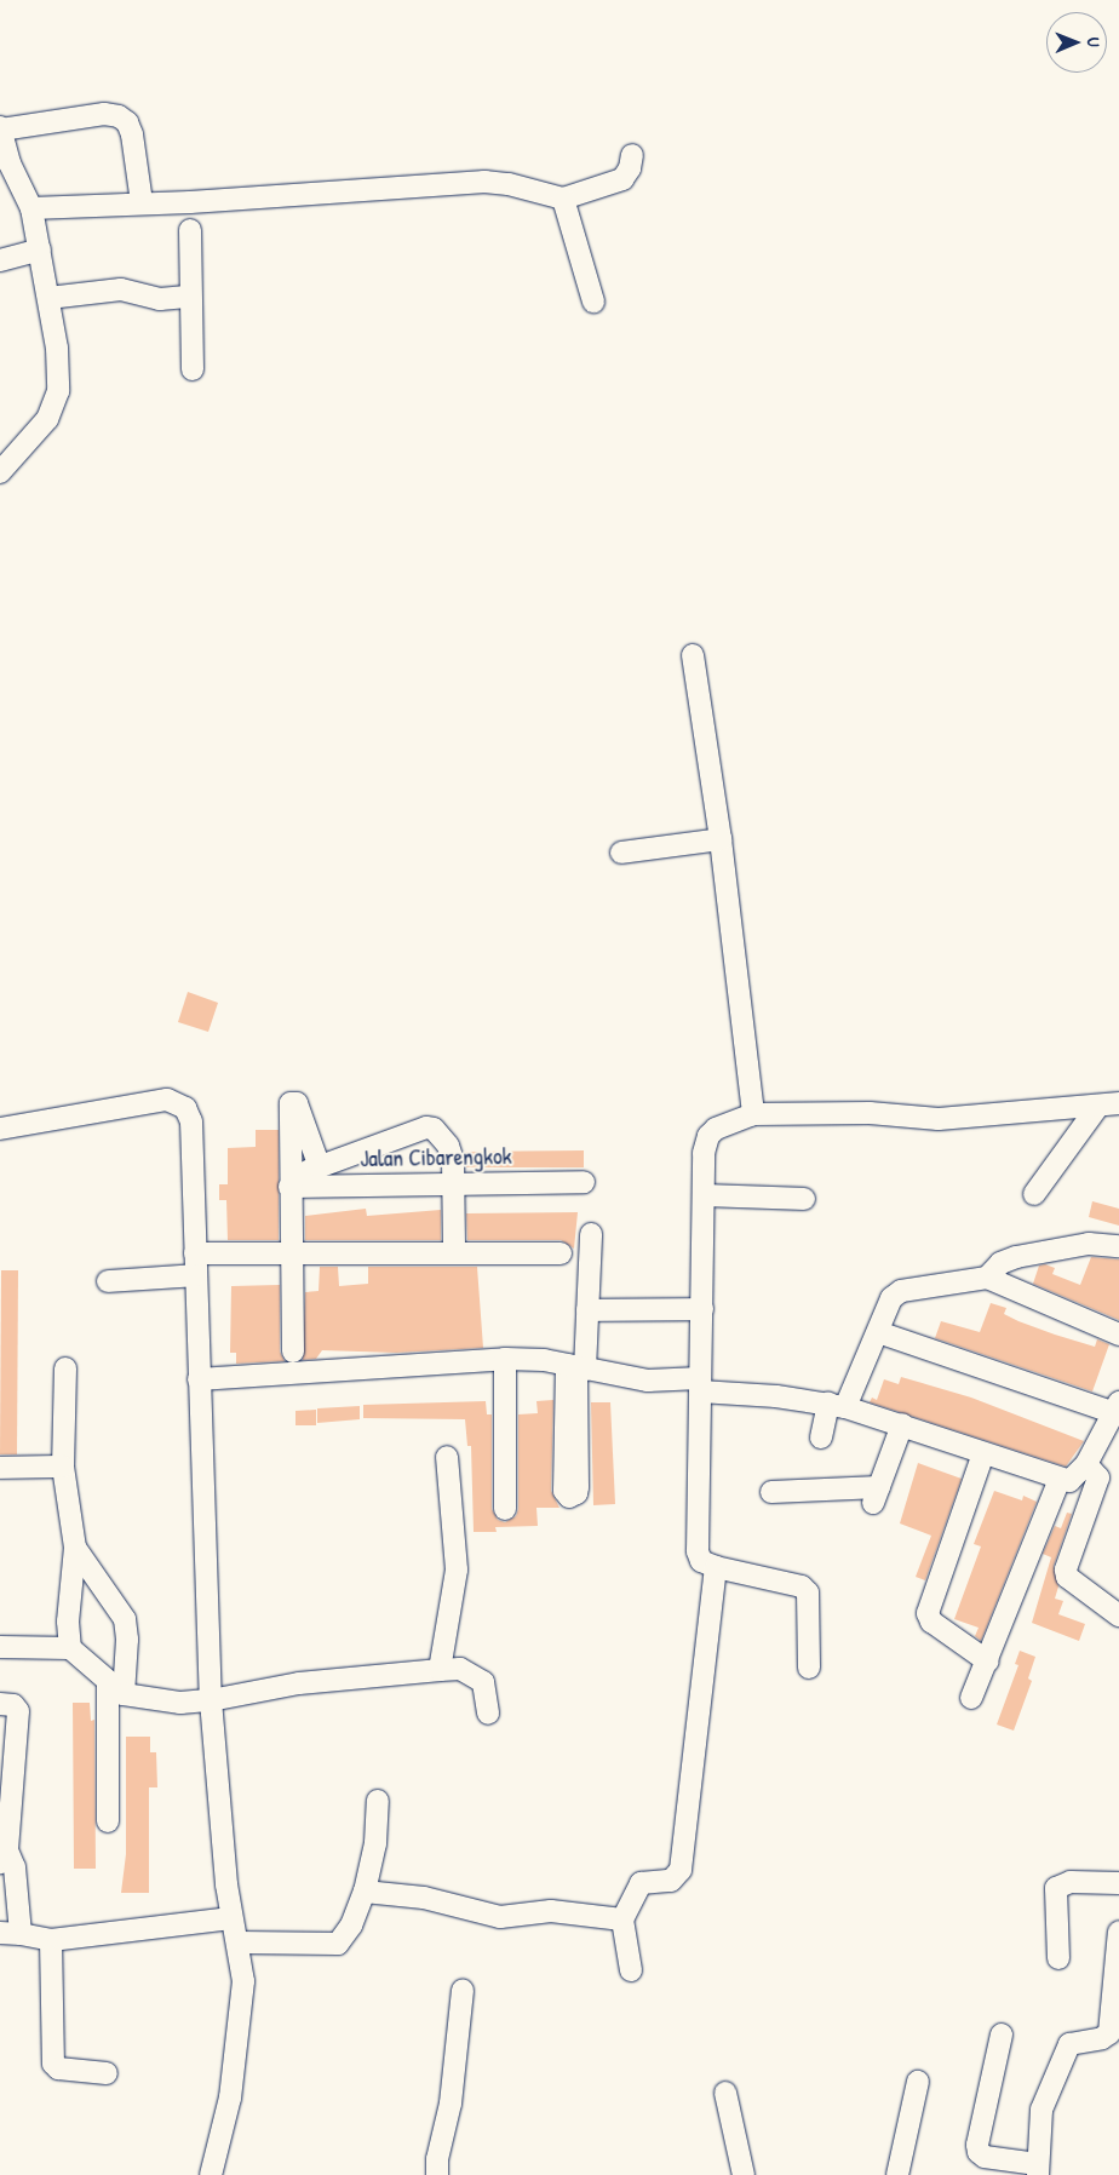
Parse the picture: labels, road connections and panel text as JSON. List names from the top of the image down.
{
  "streets": {
    "street": ["Jalan Cibarengkok"]
  },
  "north": "right"
}
